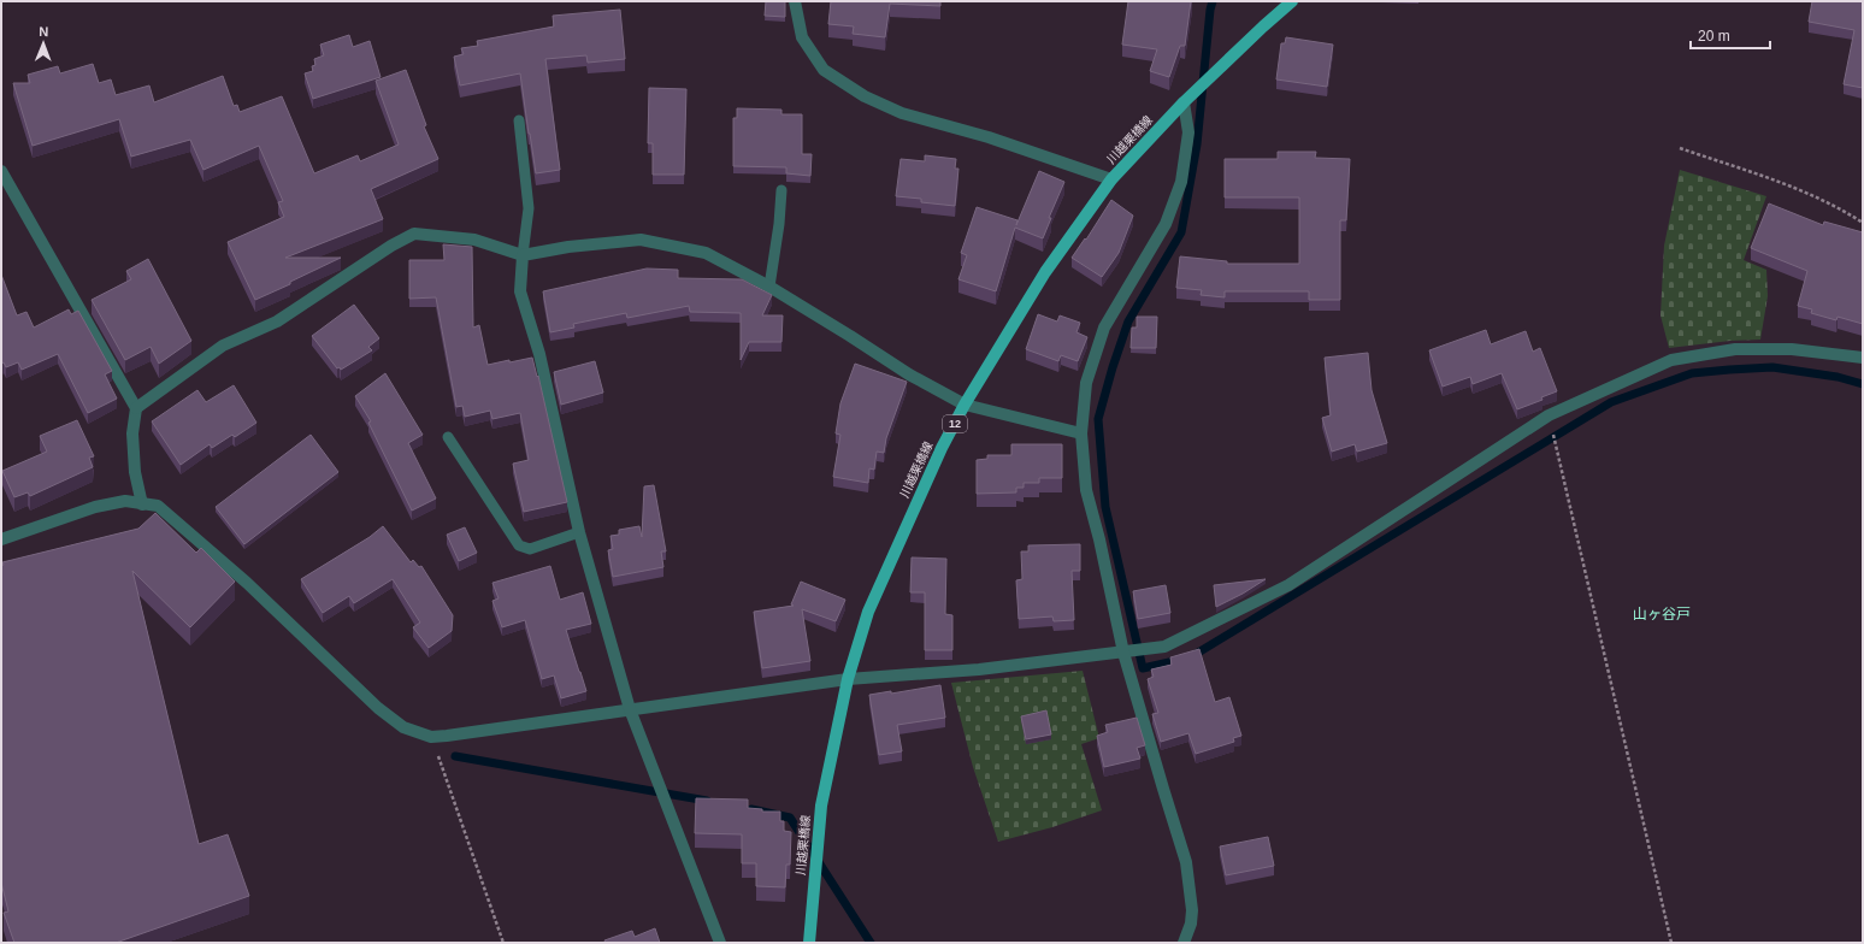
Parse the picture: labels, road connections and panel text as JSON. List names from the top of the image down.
{
  "streets": {
    "main road": ["川越栗橋線", "12"]
  },
  "districts": ["山ヶ谷戸"],
  "scale_bar": "20 m",
  "north": "top"
}
